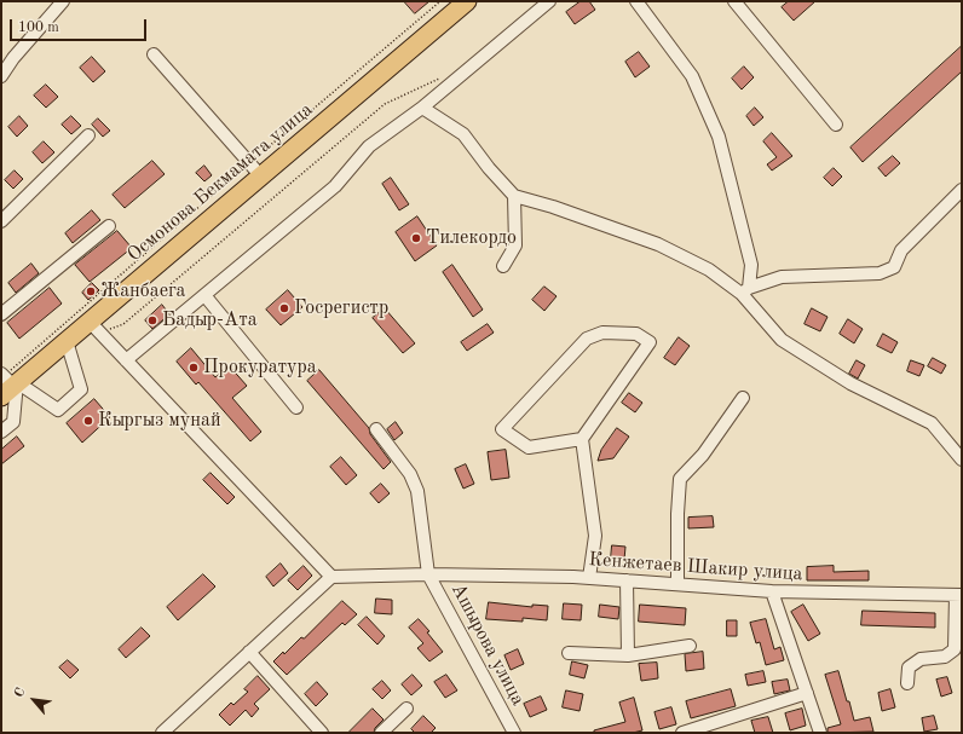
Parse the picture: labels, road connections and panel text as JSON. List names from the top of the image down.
{
  "streets": {
    "highway": ["Осмонова Бекмамата улица"],
    "street": ["Кенжетаев Шакир улица", "Ашырова улица"]
  },
  "crossings": [
    ["Кенжетаев Шакир улица", "Ашырова улица"]
  ],
  "places": [
    "Тилекордо",
    "Жанбаега",
    "Госрегистр",
    "Бадыр-Ата",
    "Прокуратура",
    "Кыргыз мунай"
  ],
  "scale_bar": "100 m",
  "north": "top left"
}
